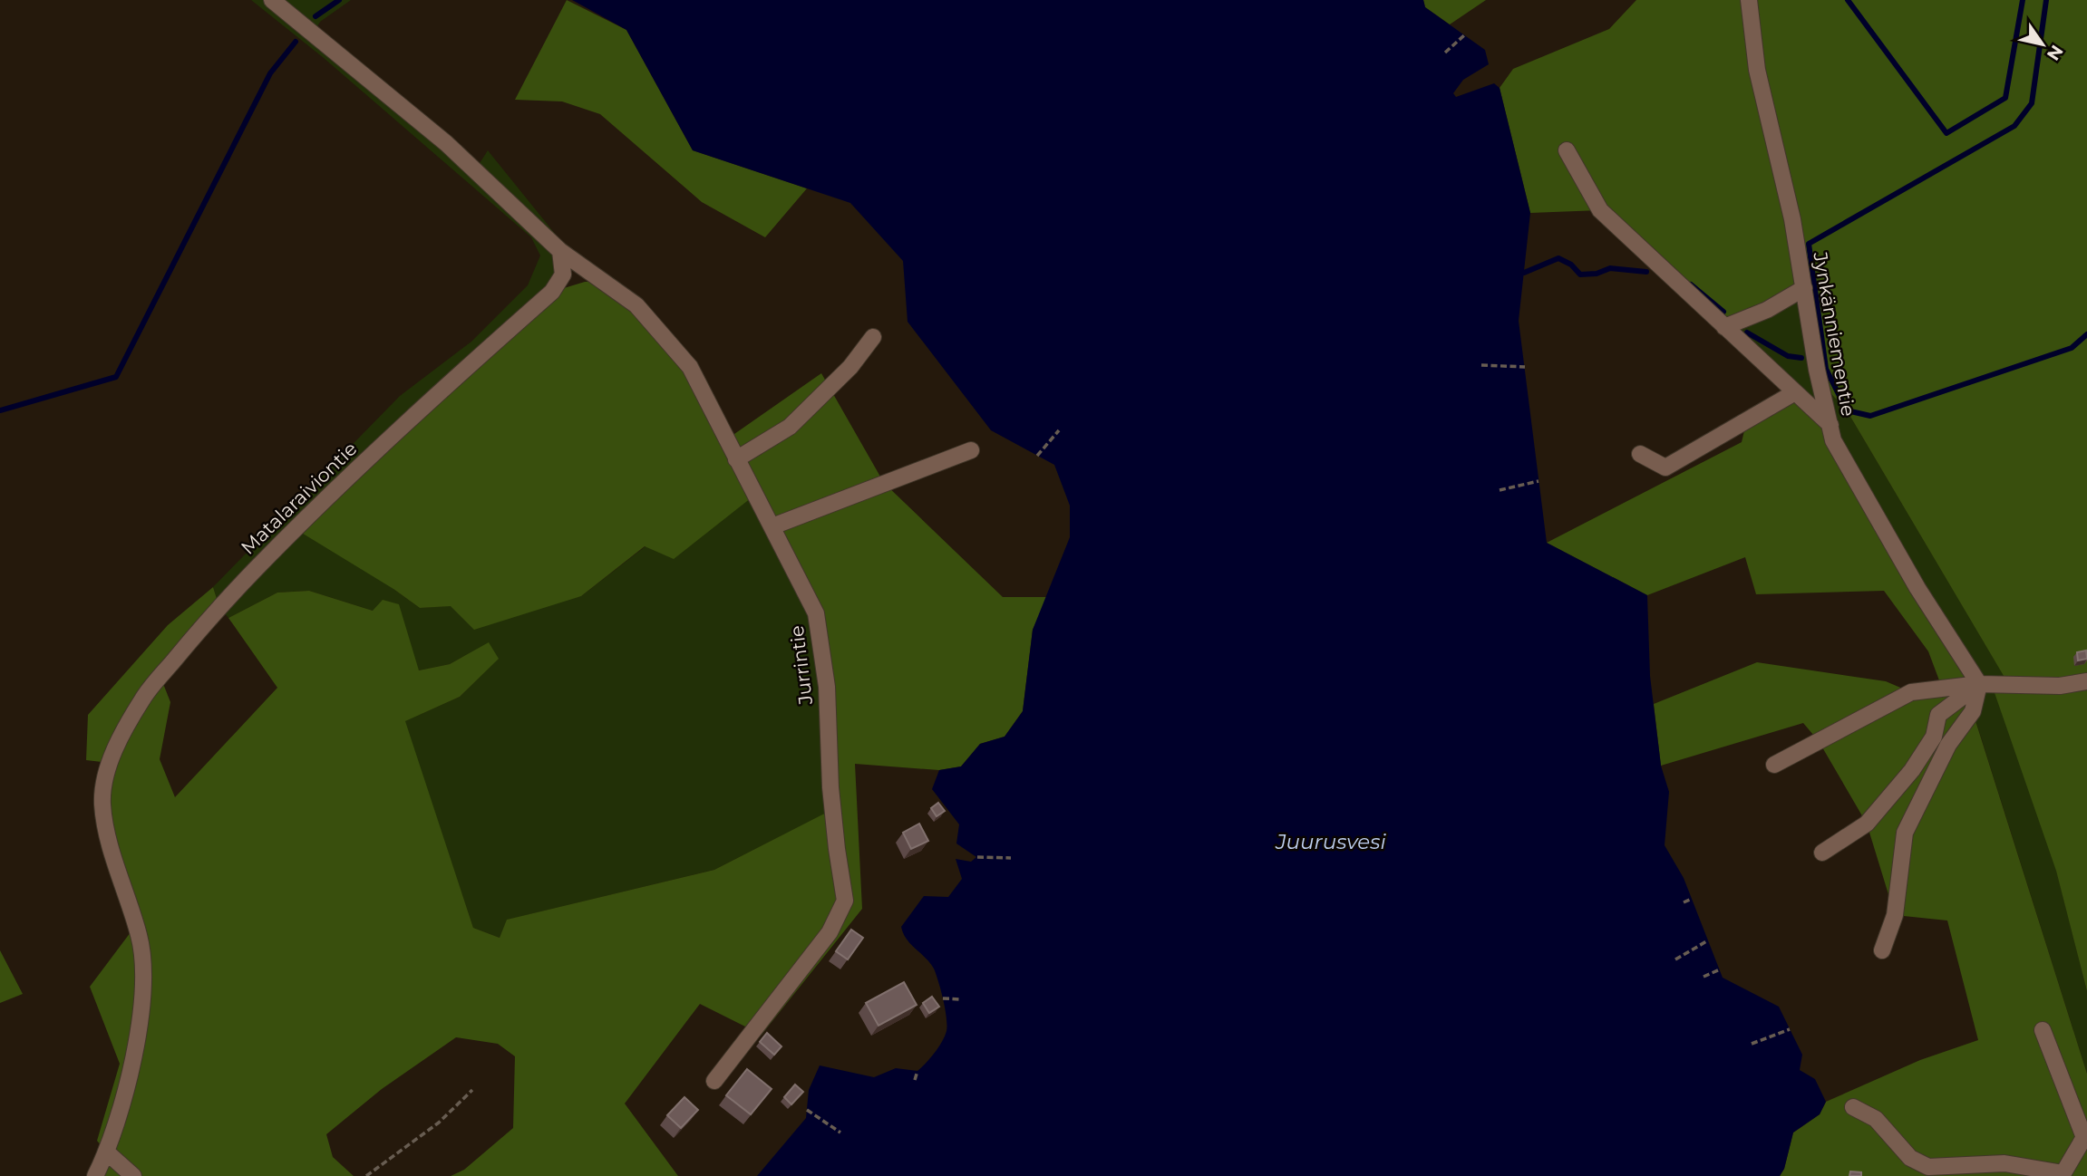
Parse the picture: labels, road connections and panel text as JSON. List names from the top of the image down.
{
  "streets": {
    "street": ["Jynkänniementie", "Matalaraiviontie", "Jurrintie"]
  },
  "crossings": [
    ["Matalaraiviontie", "Jurrintie"]
  ],
  "water": ["Juurusvesi"],
  "north": "bottom right"
}
